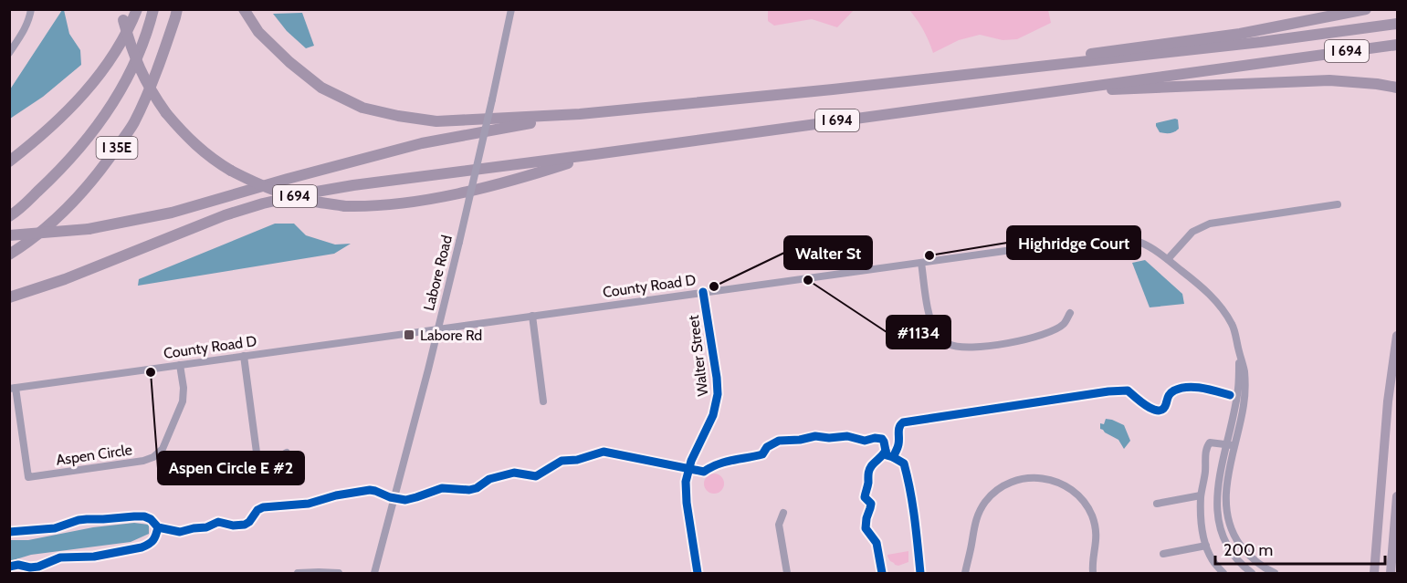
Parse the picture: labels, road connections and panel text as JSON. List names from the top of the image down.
{
  "streets": {
    "highway": ["I 694", "I 35E"],
    "street": [
      "Labore Road",
      "County Road D",
      "Walter Street",
      "Aspen Circle"
    ]
  },
  "crossings": [
    ["Labore Road", "County Road D"],
    ["County Road D", "Walter Street"],
    ["County Road D", "Aspen Circle"]
  ],
  "places": {
    "other": [
      "Highridge Court",
      "#1134",
      "Walter St",
      "Aspen Circle E #2"
    ],
    "transit": ["Labore Rd"]
  },
  "scale_bar": "200 m"
}
